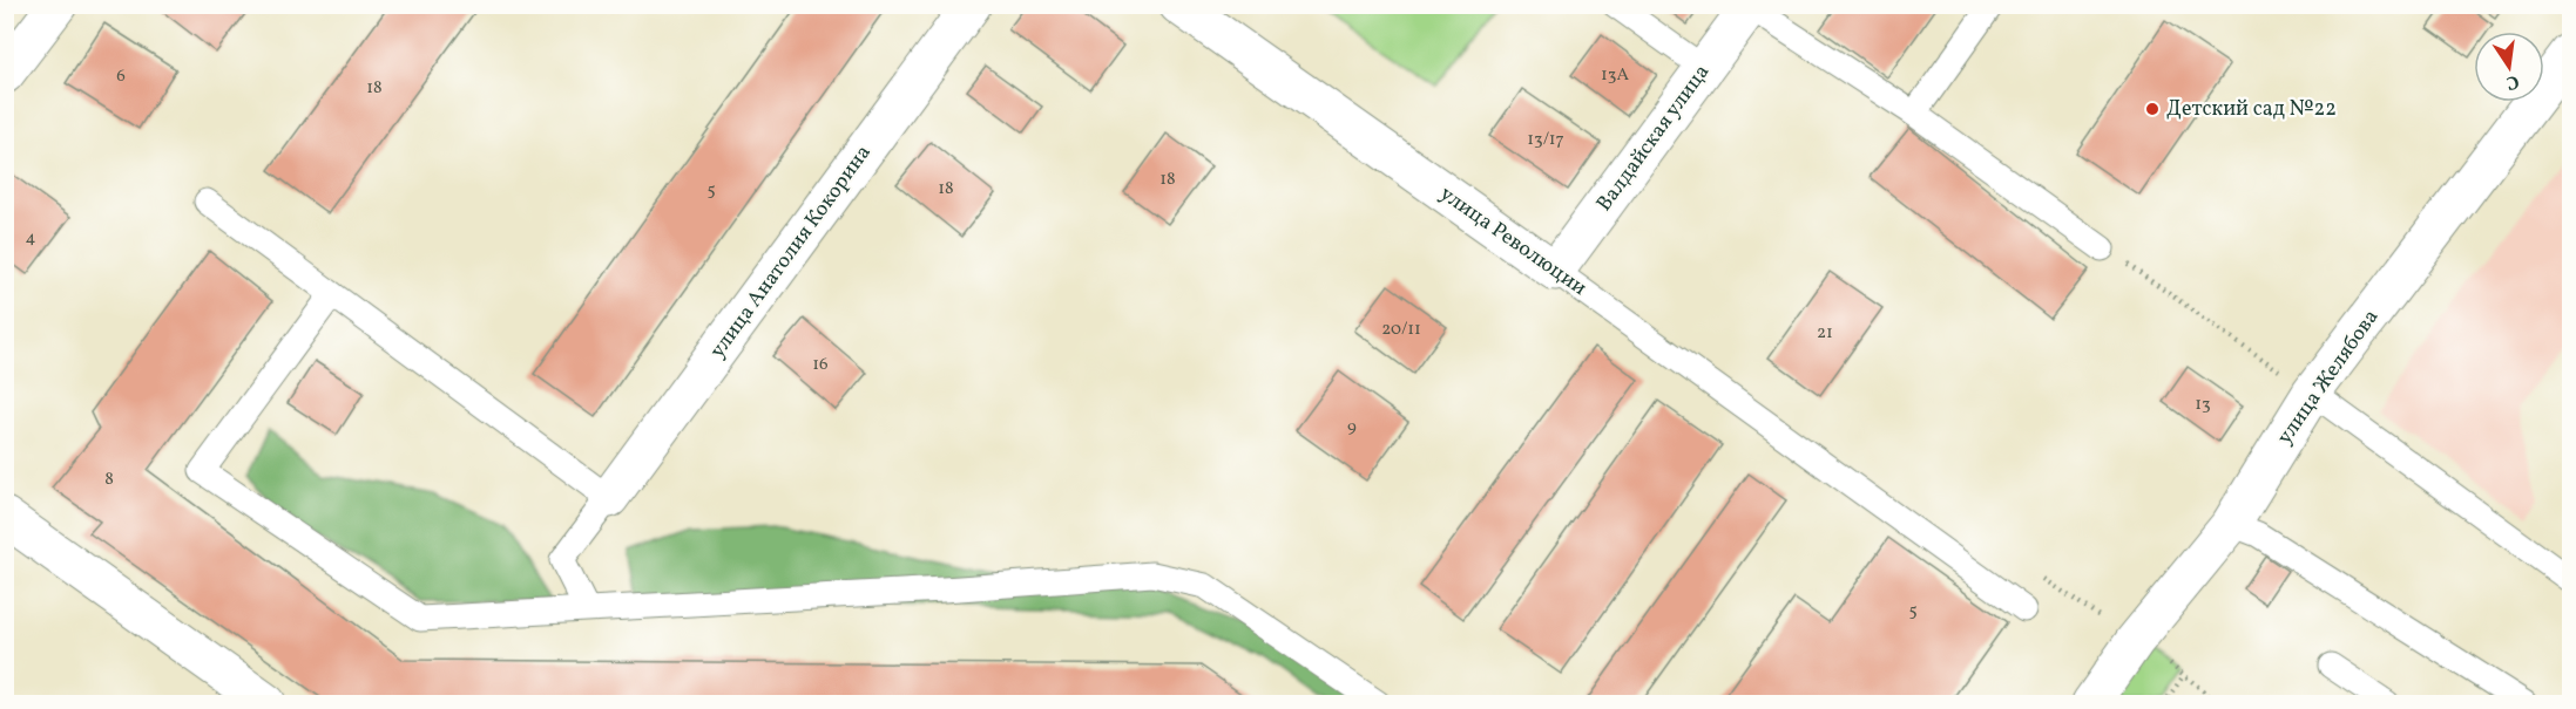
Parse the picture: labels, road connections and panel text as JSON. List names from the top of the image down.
{
  "streets": {
    "street": [
      "Валдайская улица",
      "улица Революции",
      "улица Анатолия Кокорина",
      "улица Желябова"
    ]
  },
  "crossings": [
    ["Валдайская улица", "улица Революции"]
  ],
  "places": ["Детский сад №22"],
  "house_numbers": [
    "13А",
    "6",
    "18",
    "13/17",
    "18",
    "18",
    "5",
    "4",
    "20/11",
    "21",
    "16",
    "13",
    "9",
    "8",
    "5"
  ],
  "north": "bottom"
}
